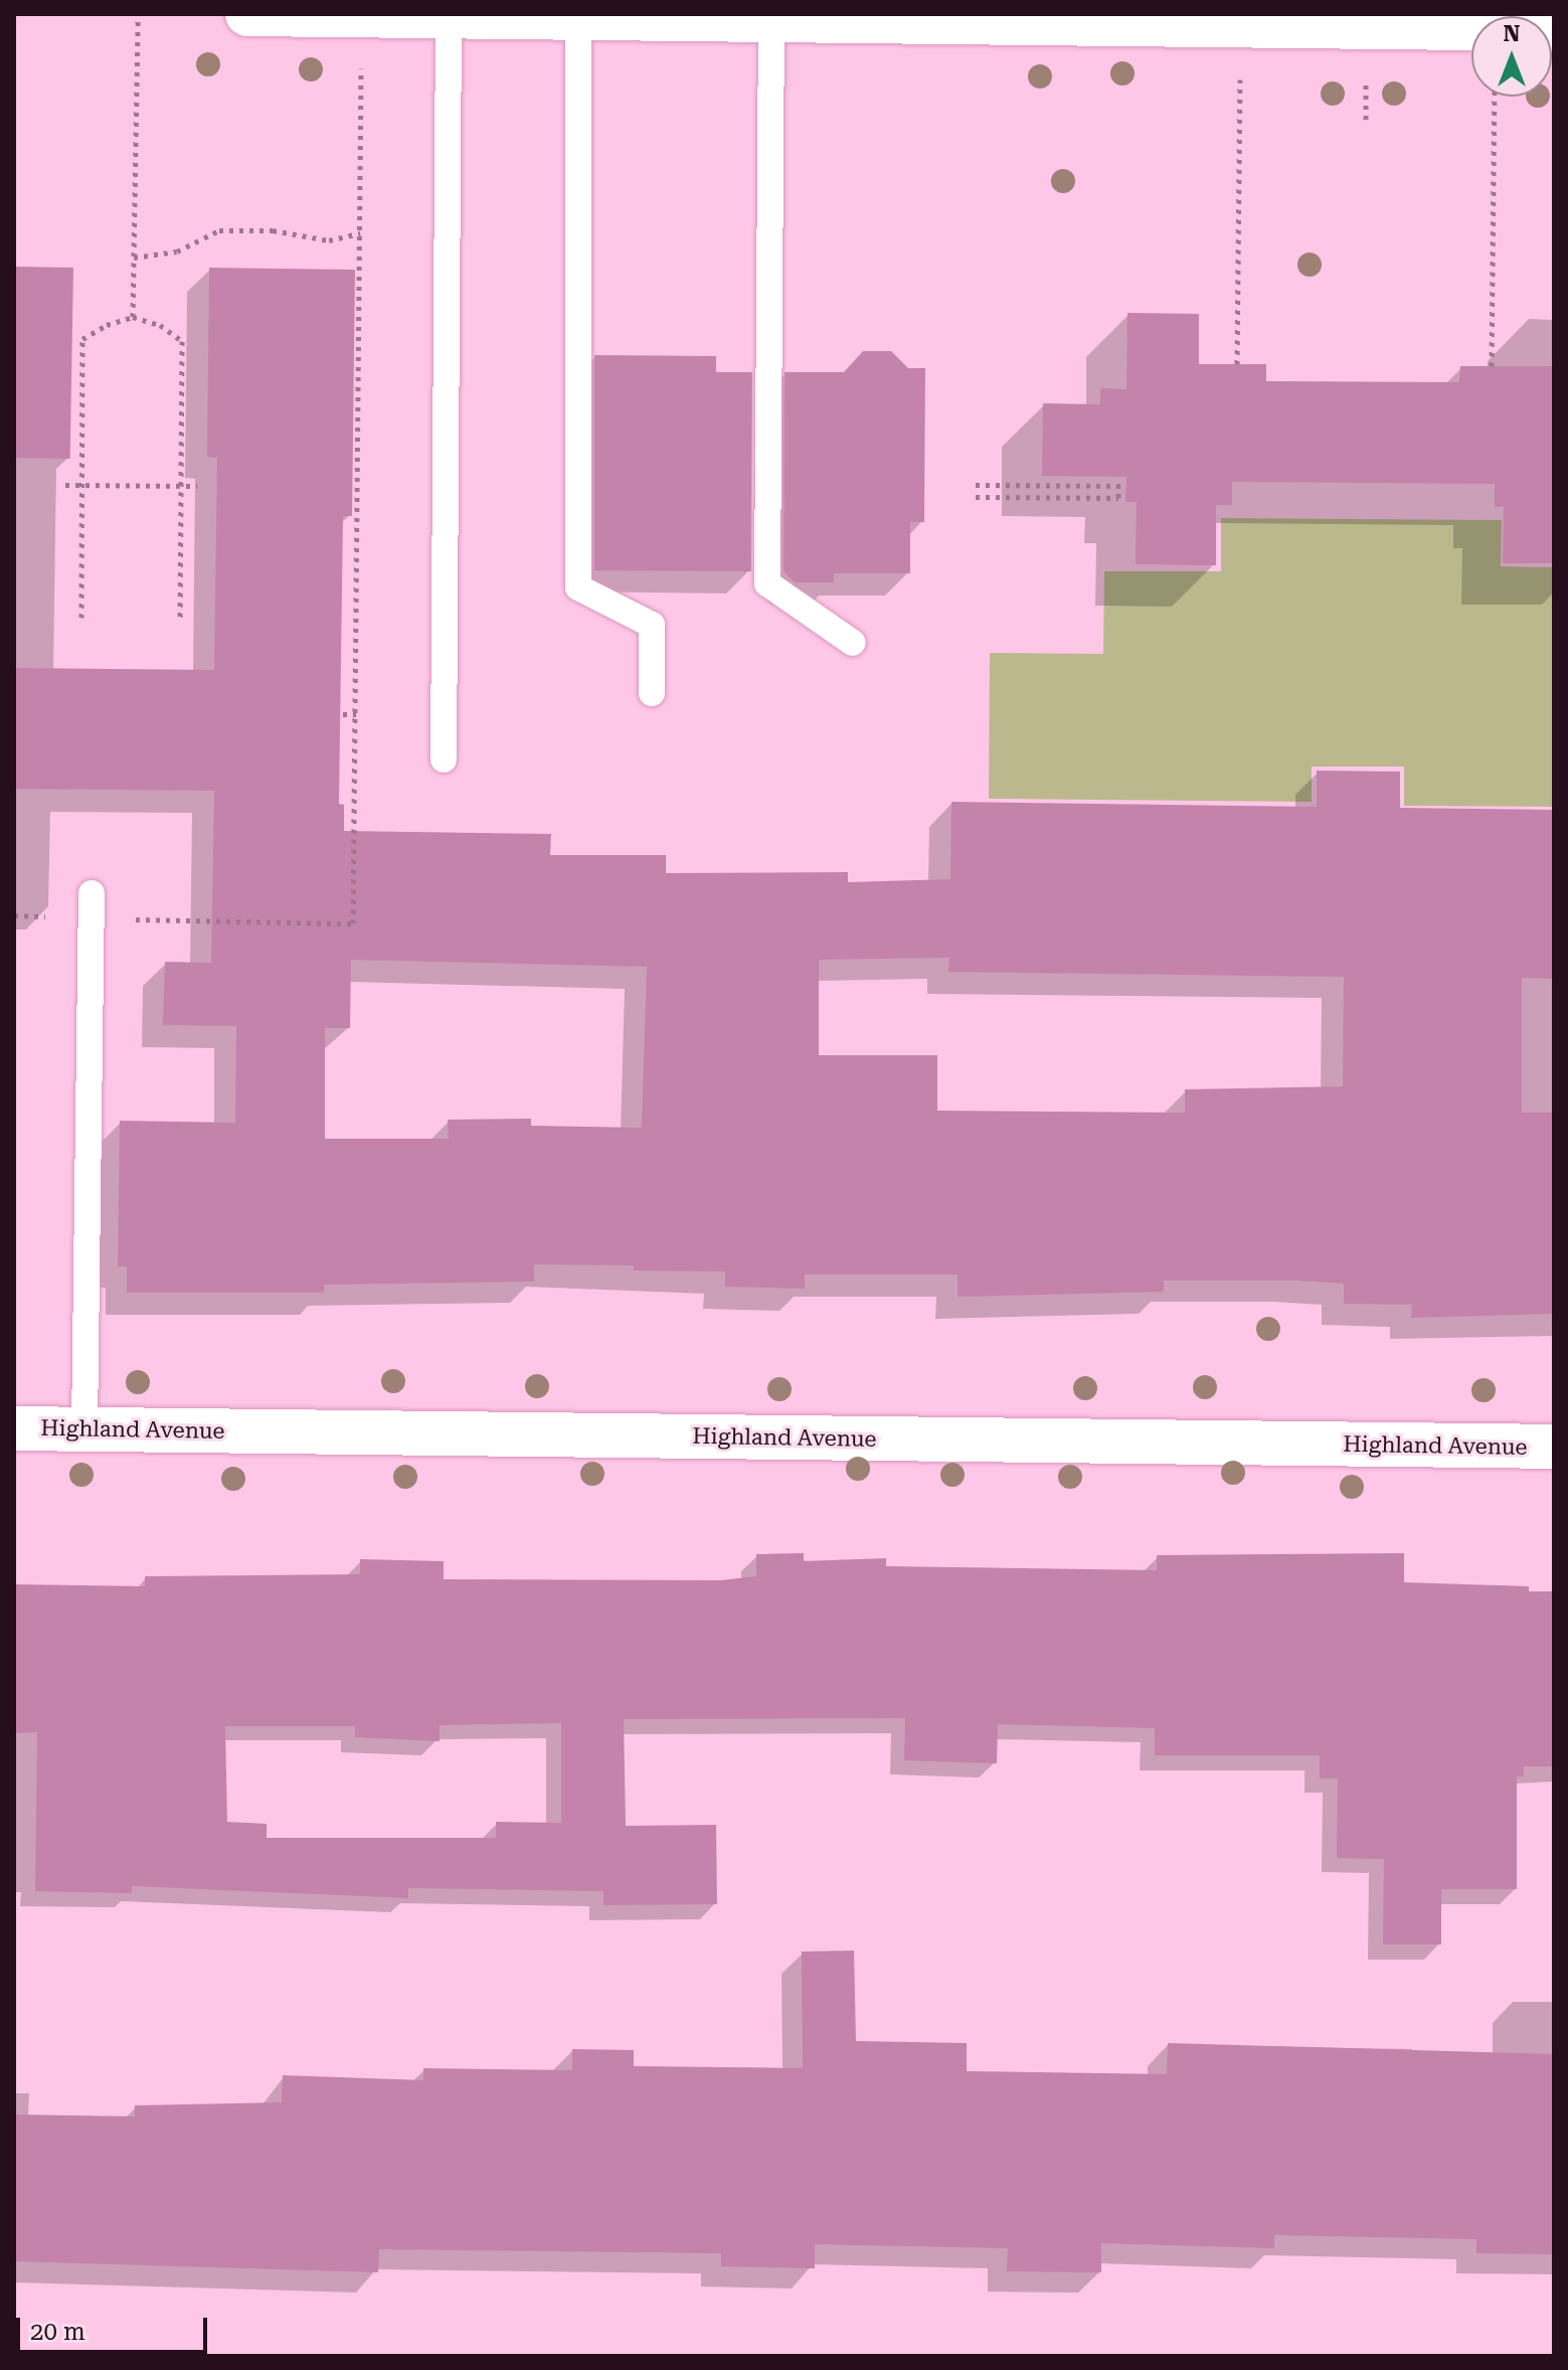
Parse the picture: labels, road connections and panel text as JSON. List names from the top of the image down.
{
  "streets": {
    "street": ["Highland Avenue"]
  },
  "scale_bar": "20 m",
  "north": "top"
}
